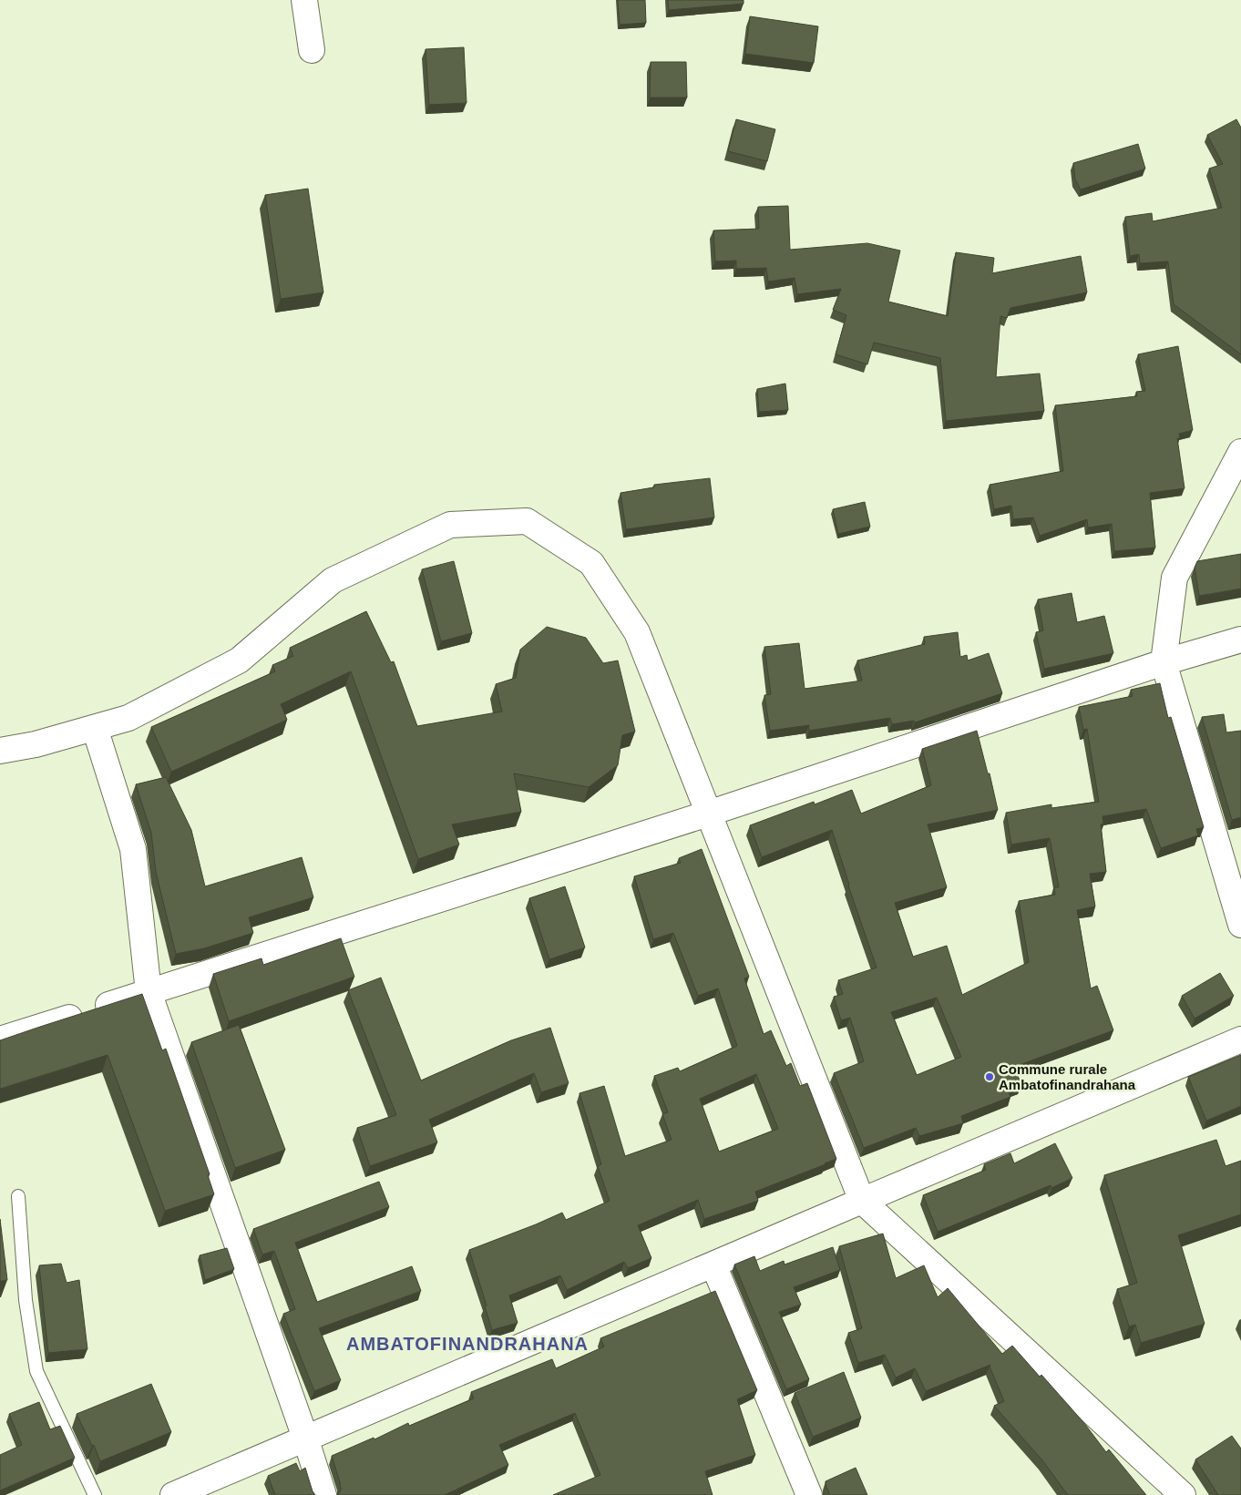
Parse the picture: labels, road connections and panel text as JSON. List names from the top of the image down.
{
  "districts": ["AMBATOFINANDRAHANA"],
  "places": ["Commune rurale Ambatofinandrahana"]
}
